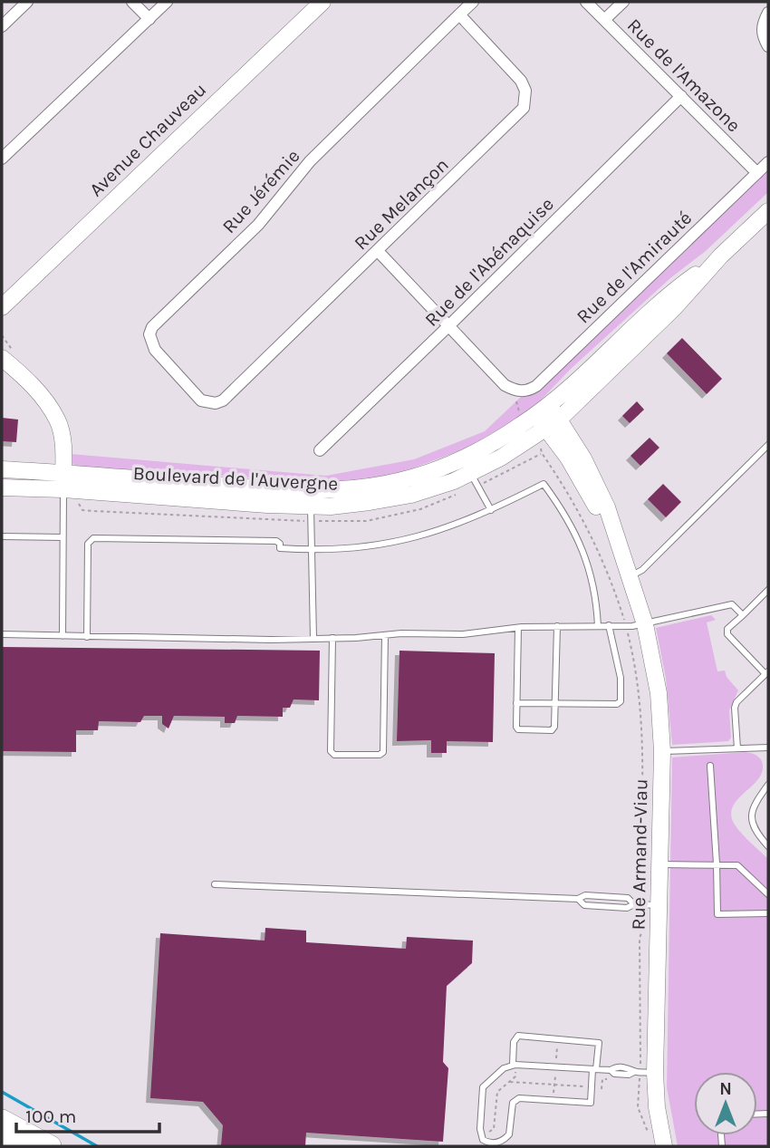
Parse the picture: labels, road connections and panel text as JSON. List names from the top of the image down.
{
  "streets": {
    "main road": ["Avenue Chauveau", "Boulevard de l'Auvergne", "Rue Armand-Viau"],
    "street": [
      "Rue de l'Amazone",
      "Rue Jérémie",
      "Rue Melançon",
      "Rue de l'Abénaquise",
      "Rue de l'Amirauté"
    ]
  },
  "crossings": [
    ["Rue de l'Amazone", "Rue de l'Abénaquise"],
    ["Rue de l'Amazone", "Rue de l'Amirauté"],
    ["Rue Jérémie", "Rue Melançon"],
    ["Boulevard de l'Auvergne", "Rue Armand-Viau"]
  ],
  "scale_bar": "100 m",
  "north": "top"
}
